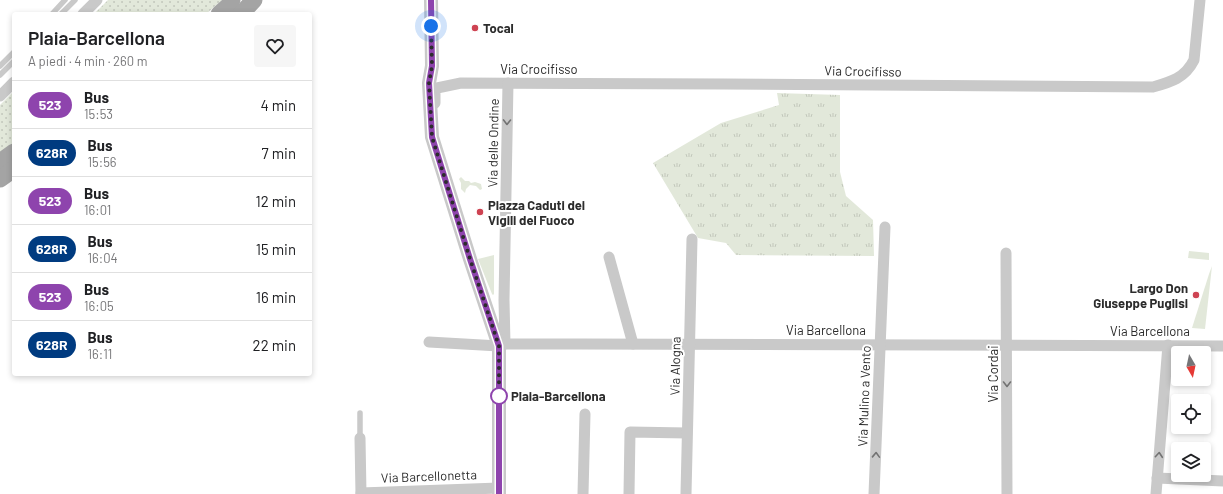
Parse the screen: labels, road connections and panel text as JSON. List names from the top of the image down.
{
  "streets": {
    "street": [
      "Via Crocifisso",
      "Via delle Ondine",
      "Via Barcellona",
      "Via Alogna",
      "Via Cordai",
      "Via Mulino a Vento",
      "Via Barcellonetta"
    ]
  },
  "crossings": [
    ["Via Crocifisso", "Via delle Ondine"],
    ["Via delle Ondine", "Via Barcellona"],
    ["Via Barcellona", "Via Alogna"],
    ["Via Barcellona", "Via Cordai"],
    ["Via Barcellona", "Via Mulino a Vento"]
  ],
  "one_way": ["Via Cordai", "Via Mulino a Vento"],
  "places": [
    "Tocal",
    "Piazza Caduti dei Vigili del Fuoco",
    "Largo Don Giuseppe Puglisi",
    "Plaia-Barcellona"
  ],
  "lines": ["bus line 523"],
  "north": "bottom",
  "page": {
    "heading": ["Plaia-Barcellona", "A piedi · 4 min · 260 m"],
    "list": [
      {
        "mark": "523",
        "name": "Bus",
        "note": "15:53",
        "value": "4 min"
      },
      {
        "mark": "628R",
        "name": "Bus",
        "note": "15:56",
        "value": "7 min"
      },
      {
        "mark": "523",
        "name": "Bus",
        "note": "16:01",
        "value": "12 min"
      },
      {
        "mark": "628R",
        "name": "Bus",
        "note": "16:04",
        "value": "15 min"
      },
      {
        "mark": "523",
        "name": "Bus",
        "note": "16:05",
        "value": "16 min"
      },
      {
        "mark": "628R",
        "name": "Bus",
        "note": "16:11",
        "value": "22 min"
      }
    ]
  }
}
